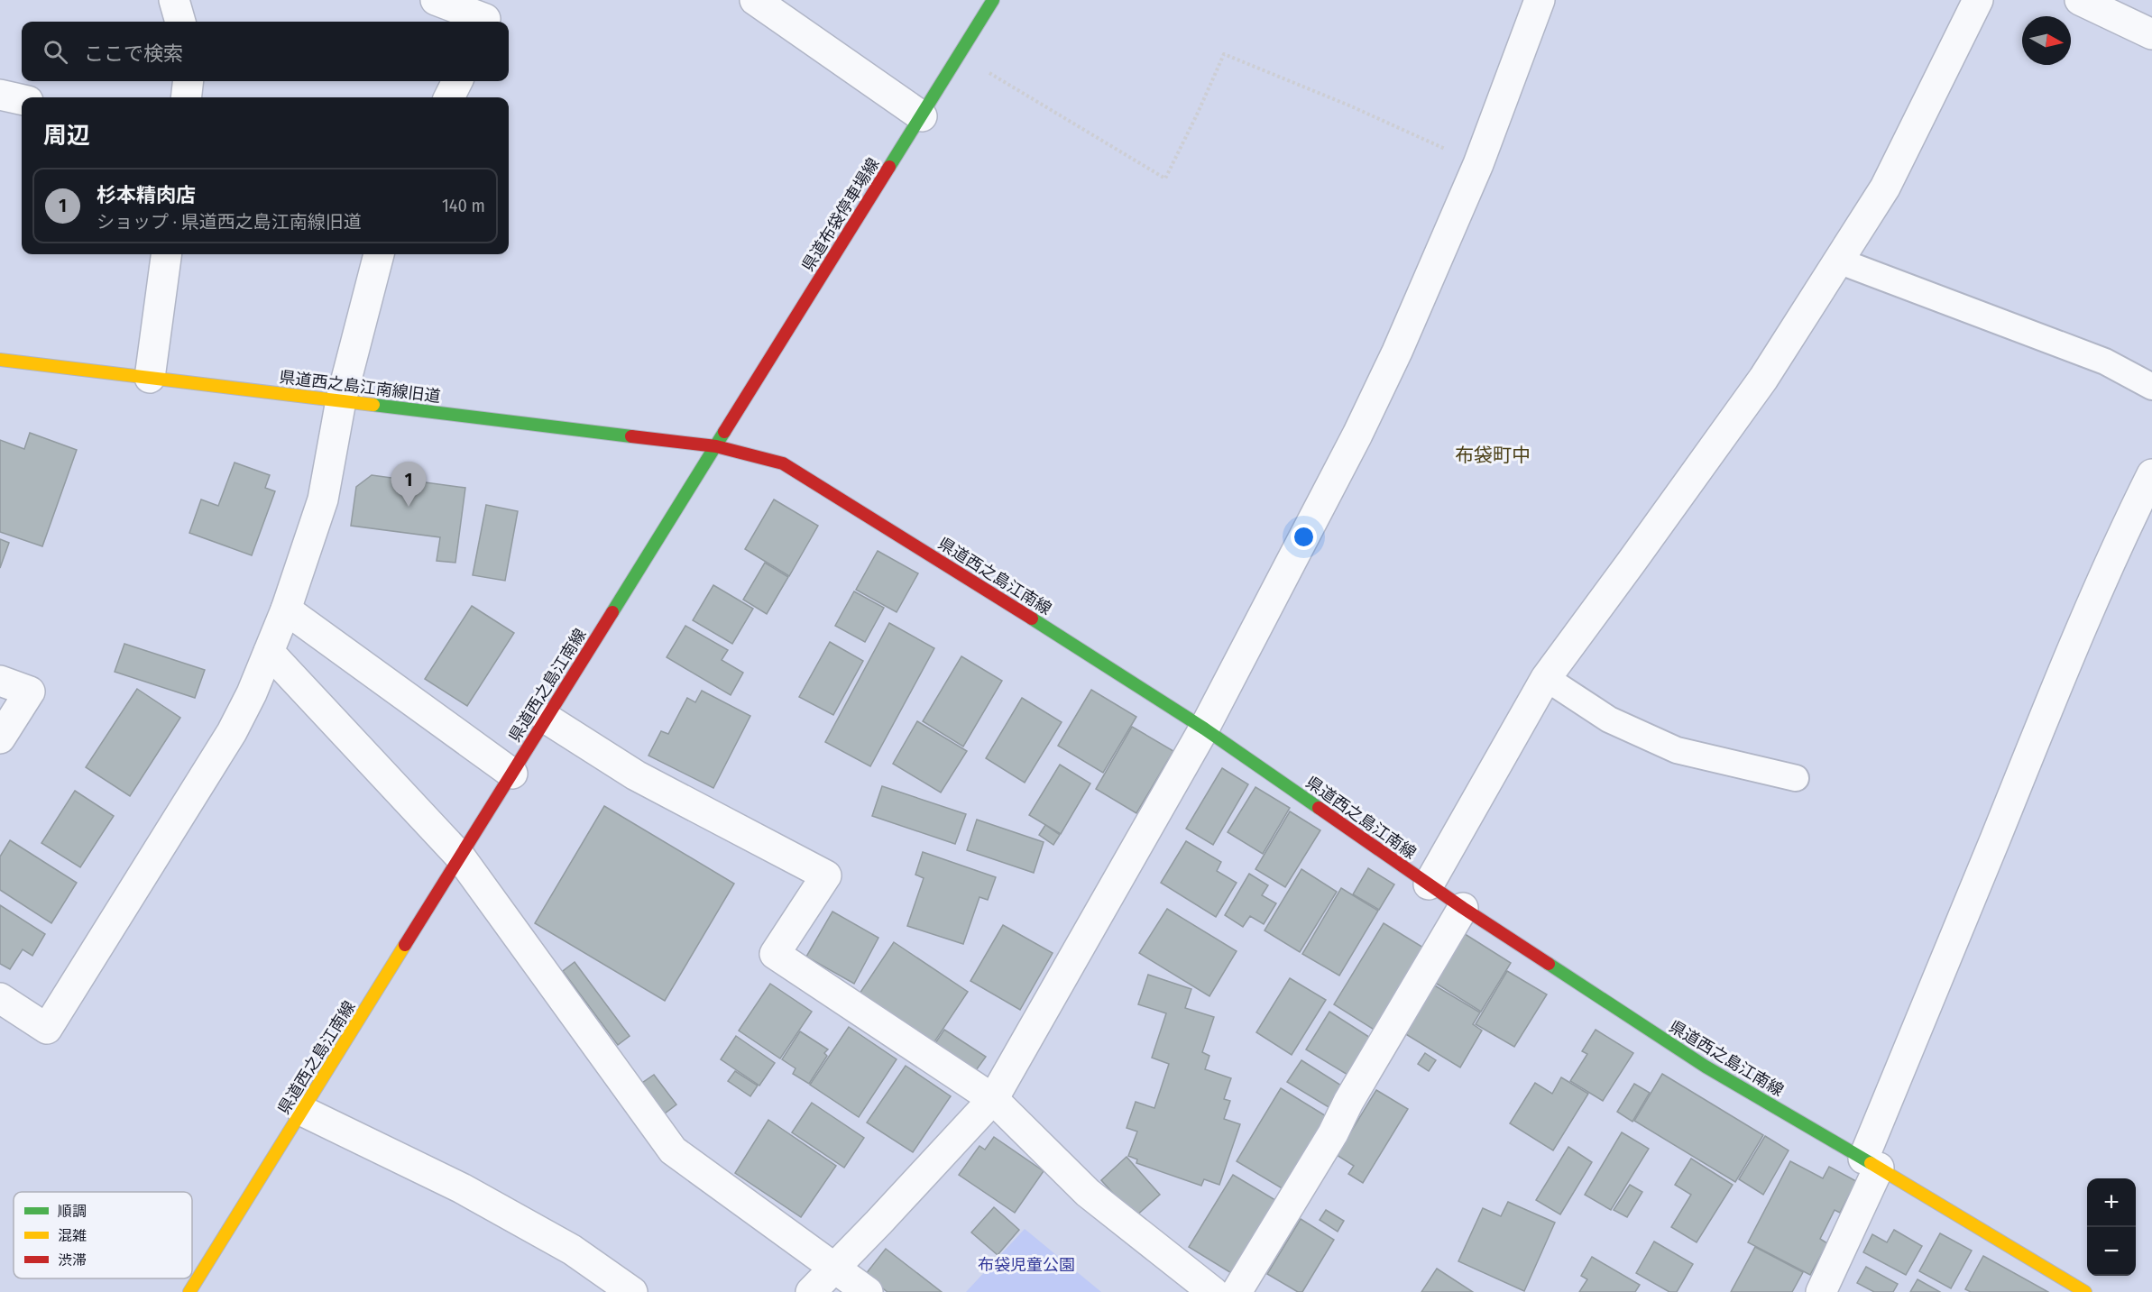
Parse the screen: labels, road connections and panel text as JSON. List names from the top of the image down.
{
  "streets": {
    "main road": ["県道布袋停車場線", "県道西之島江南線旧道", "県道西之島江南線"]
  },
  "crossings": [
    ["県道布袋停車場線", "県道西之島江南線旧道"],
    ["県道布袋停車場線", "県道西之島江南線"],
    ["県道西之島江南線旧道", "県道西之島江南線"]
  ],
  "districts": ["布袋町中"],
  "parks": ["布袋児童公園"],
  "legend": ["順調", "混雑", "渋滞"],
  "north": "right",
  "page": {
    "search": "ここで検索",
    "heading": "周辺",
    "list": [
      {
        "mark": "1",
        "name": "杉本精肉店",
        "note": "ショップ · 県道西之島江南線旧道",
        "value": "140 m"
      }
    ],
    "pins": "1",
    "map_buttons": ["+", "−"]
  }
}
